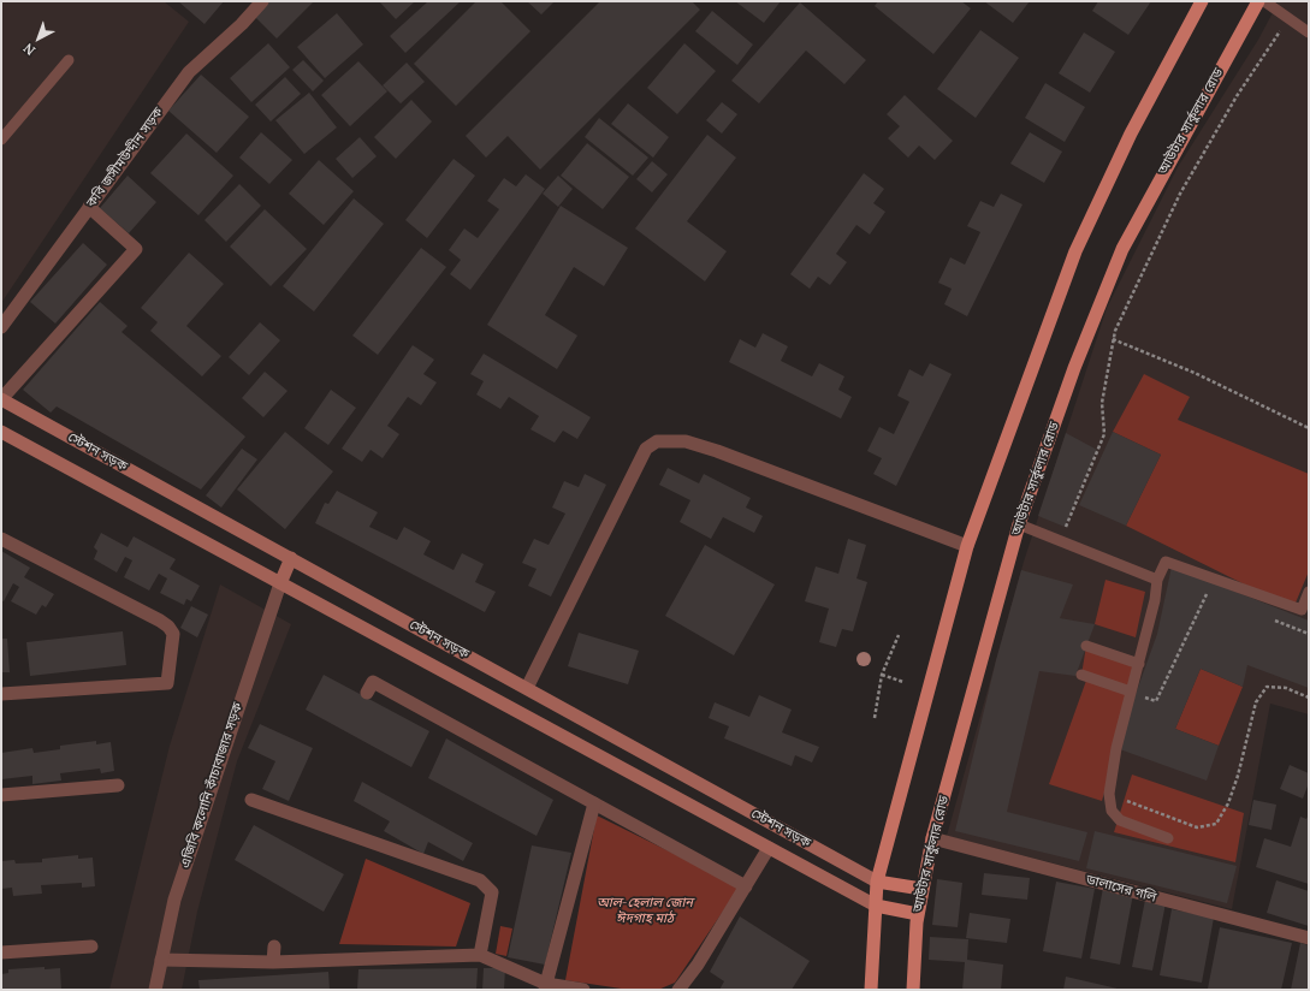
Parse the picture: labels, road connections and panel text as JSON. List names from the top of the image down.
{
  "streets": {
    "main road": ["আউটার সার্কুলার রোড", "স্টেশন সড়ক"],
    "street": ["কবি জসীমউদ্দীন সড়ক", "এজিবি কলোনি কাঁচাবাজার সড়ক", "ডালাসের গলি"]
  },
  "crossings": [
    ["আউটার সার্কুলার রোড", "ডালাসের গলি"],
    ["স্টেশন সড়ক", "এজিবি কলোনি কাঁচাবাজার সড়ক"]
  ],
  "parks": ["আল-হেলাল জোন ঈদগাহ মাঠ"],
  "north": "bottom left"
}
